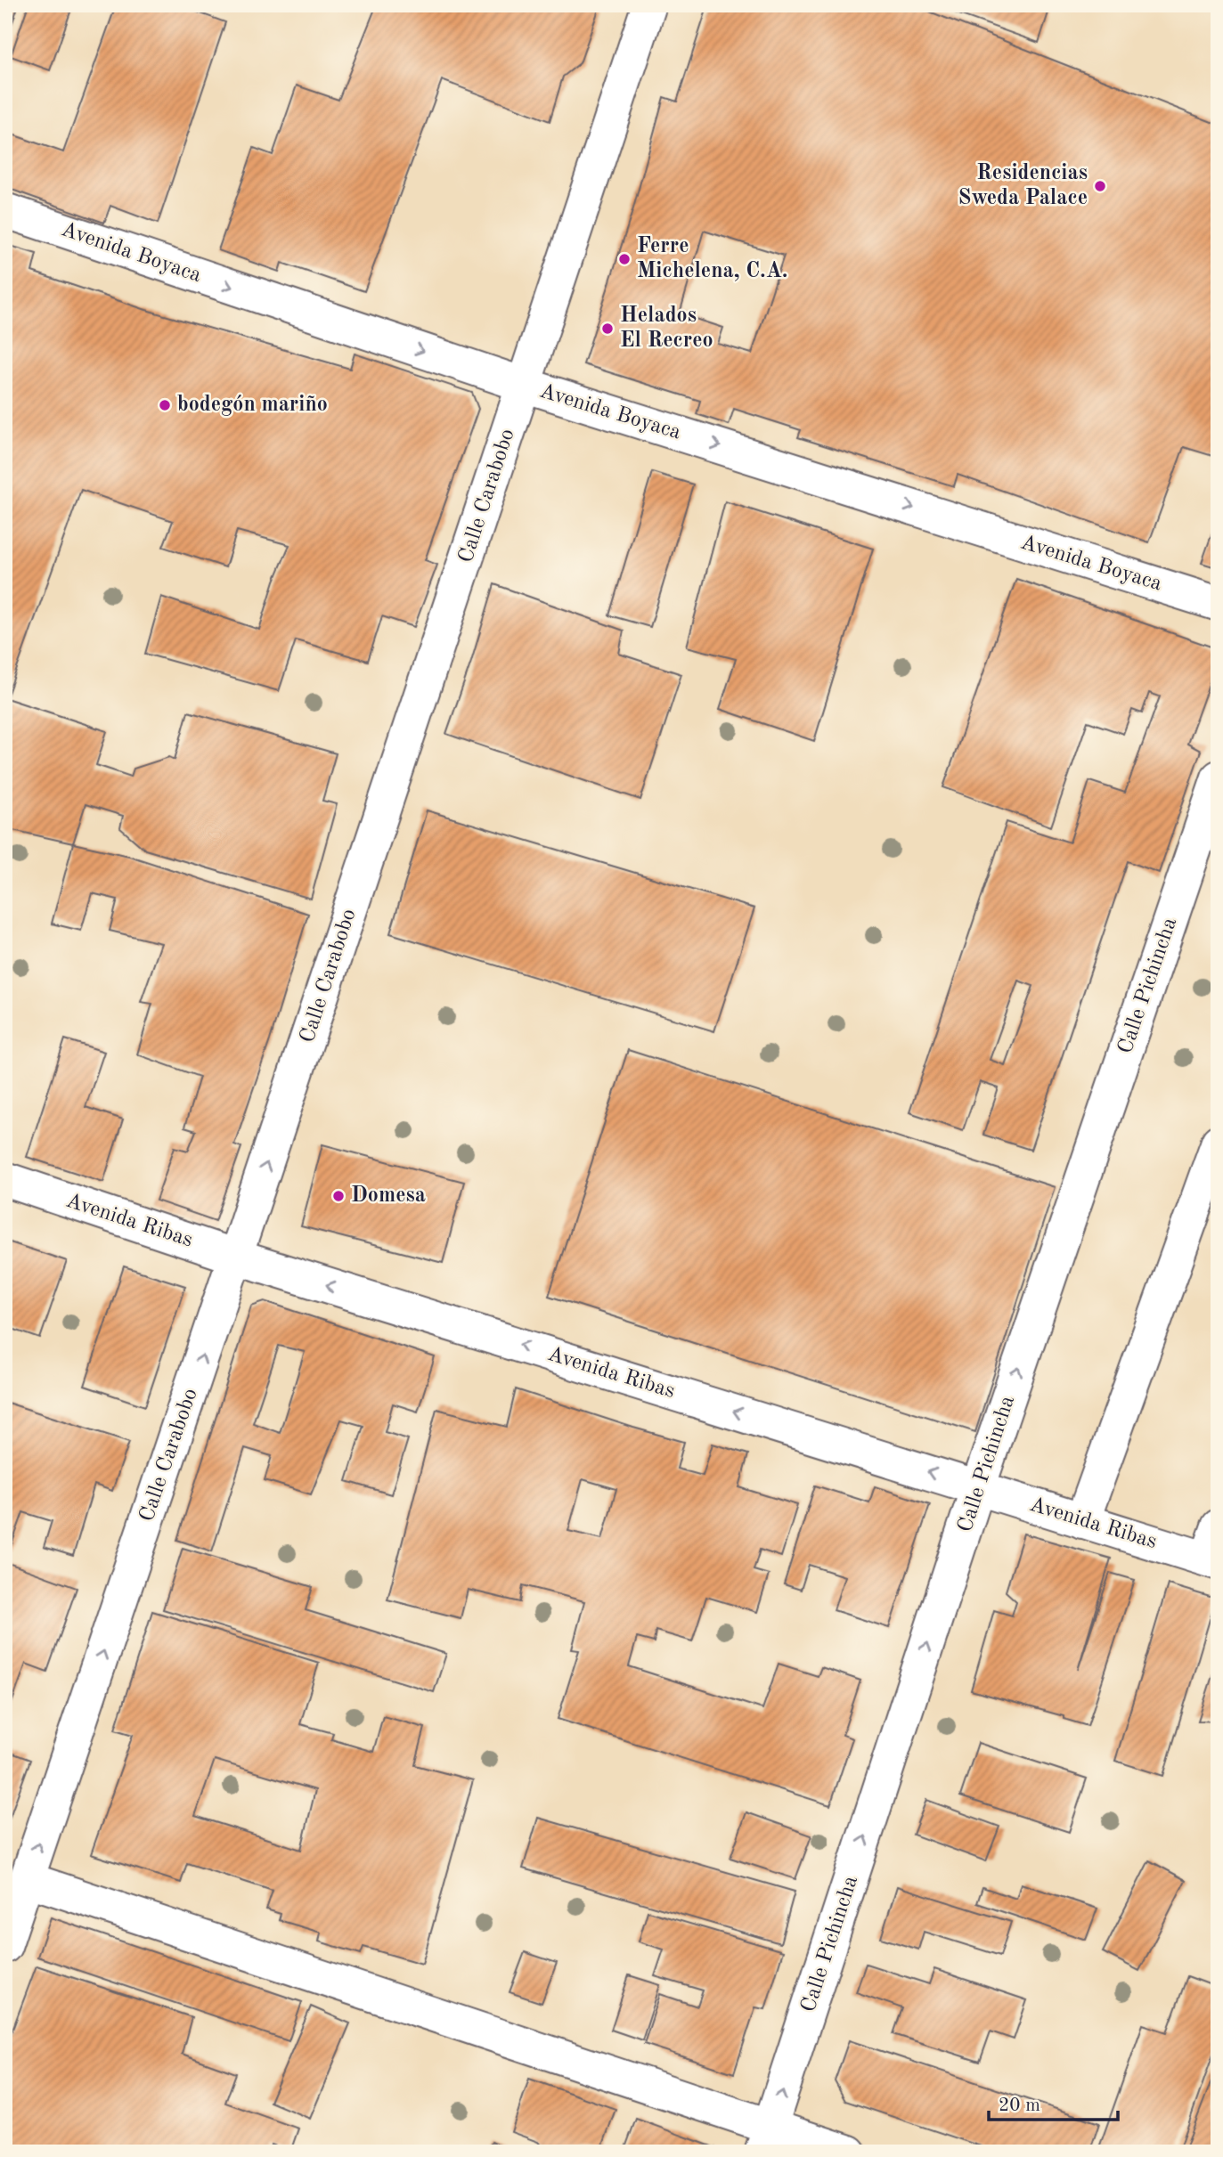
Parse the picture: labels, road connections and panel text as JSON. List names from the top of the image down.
{
  "streets": {
    "street": [
      "Avenida Boyaca",
      "Calle Carabobo",
      "Calle Pichincha",
      "Avenida Ribas"
    ]
  },
  "crossings": [
    ["Avenida Boyaca", "Calle Carabobo"],
    ["Calle Carabobo", "Avenida Ribas"],
    ["Calle Pichincha", "Avenida Ribas"]
  ],
  "one_way": ["Avenida Boyaca", "Calle Carabobo", "Avenida Ribas"],
  "places": [
    "Residencias Sweda Palace",
    "Ferre Michelena, C.A.",
    "Helados El Recreo",
    "bodegón mariño",
    "Domesa"
  ],
  "scale_bar": "20 m"
}
